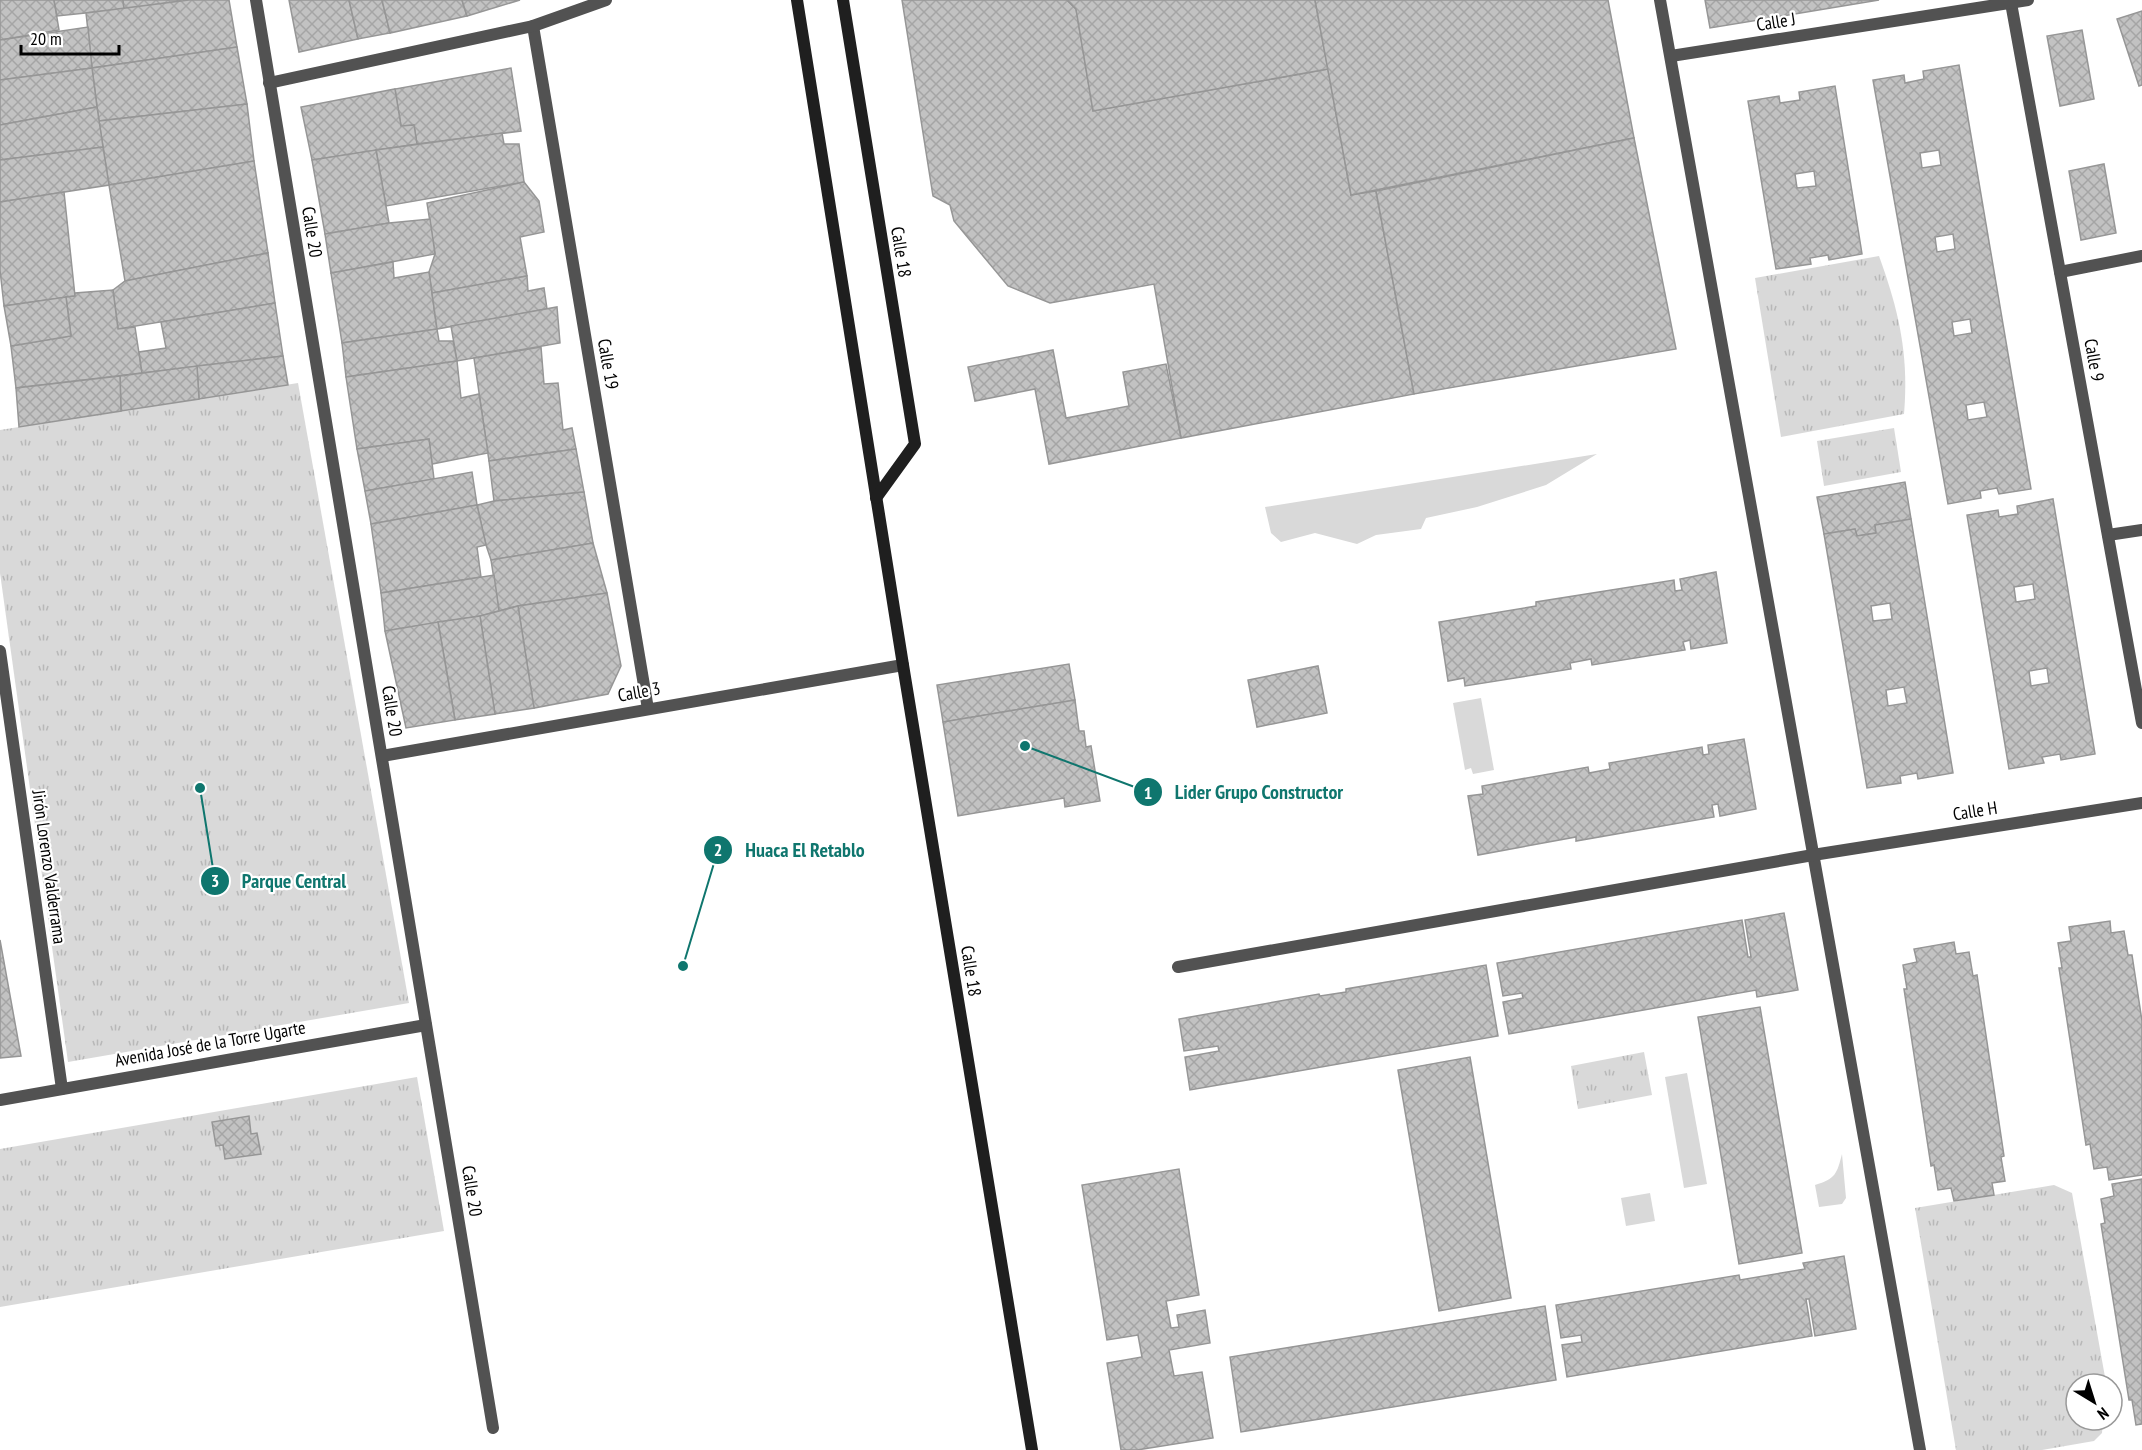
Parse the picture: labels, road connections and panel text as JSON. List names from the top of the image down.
{
  "streets": {
    "street": [
      "Calle J",
      "Calle 20",
      "Calle 18",
      "Calle 9",
      "Calle 19",
      "Calle 3",
      "Calle H",
      "Jirón Lorenzo Valderrama",
      "Avenida José de la Torre Ugarte"
    ]
  },
  "crossings": [
    ["Calle J", "Calle 9"],
    ["Calle 20", "Calle 3"],
    ["Calle 20", "Avenida José de la Torre Ugarte"],
    ["Calle 18", "Calle 3"],
    ["Calle 19", "Calle 3"],
    ["Jirón Lorenzo Valderrama", "Avenida José de la Torre Ugarte"]
  ],
  "places": ["Lider Grupo Constructor", "Parque Central", "Huaca El Retablo"],
  "scale_bar": "20 m",
  "north": "bottom right"
}
